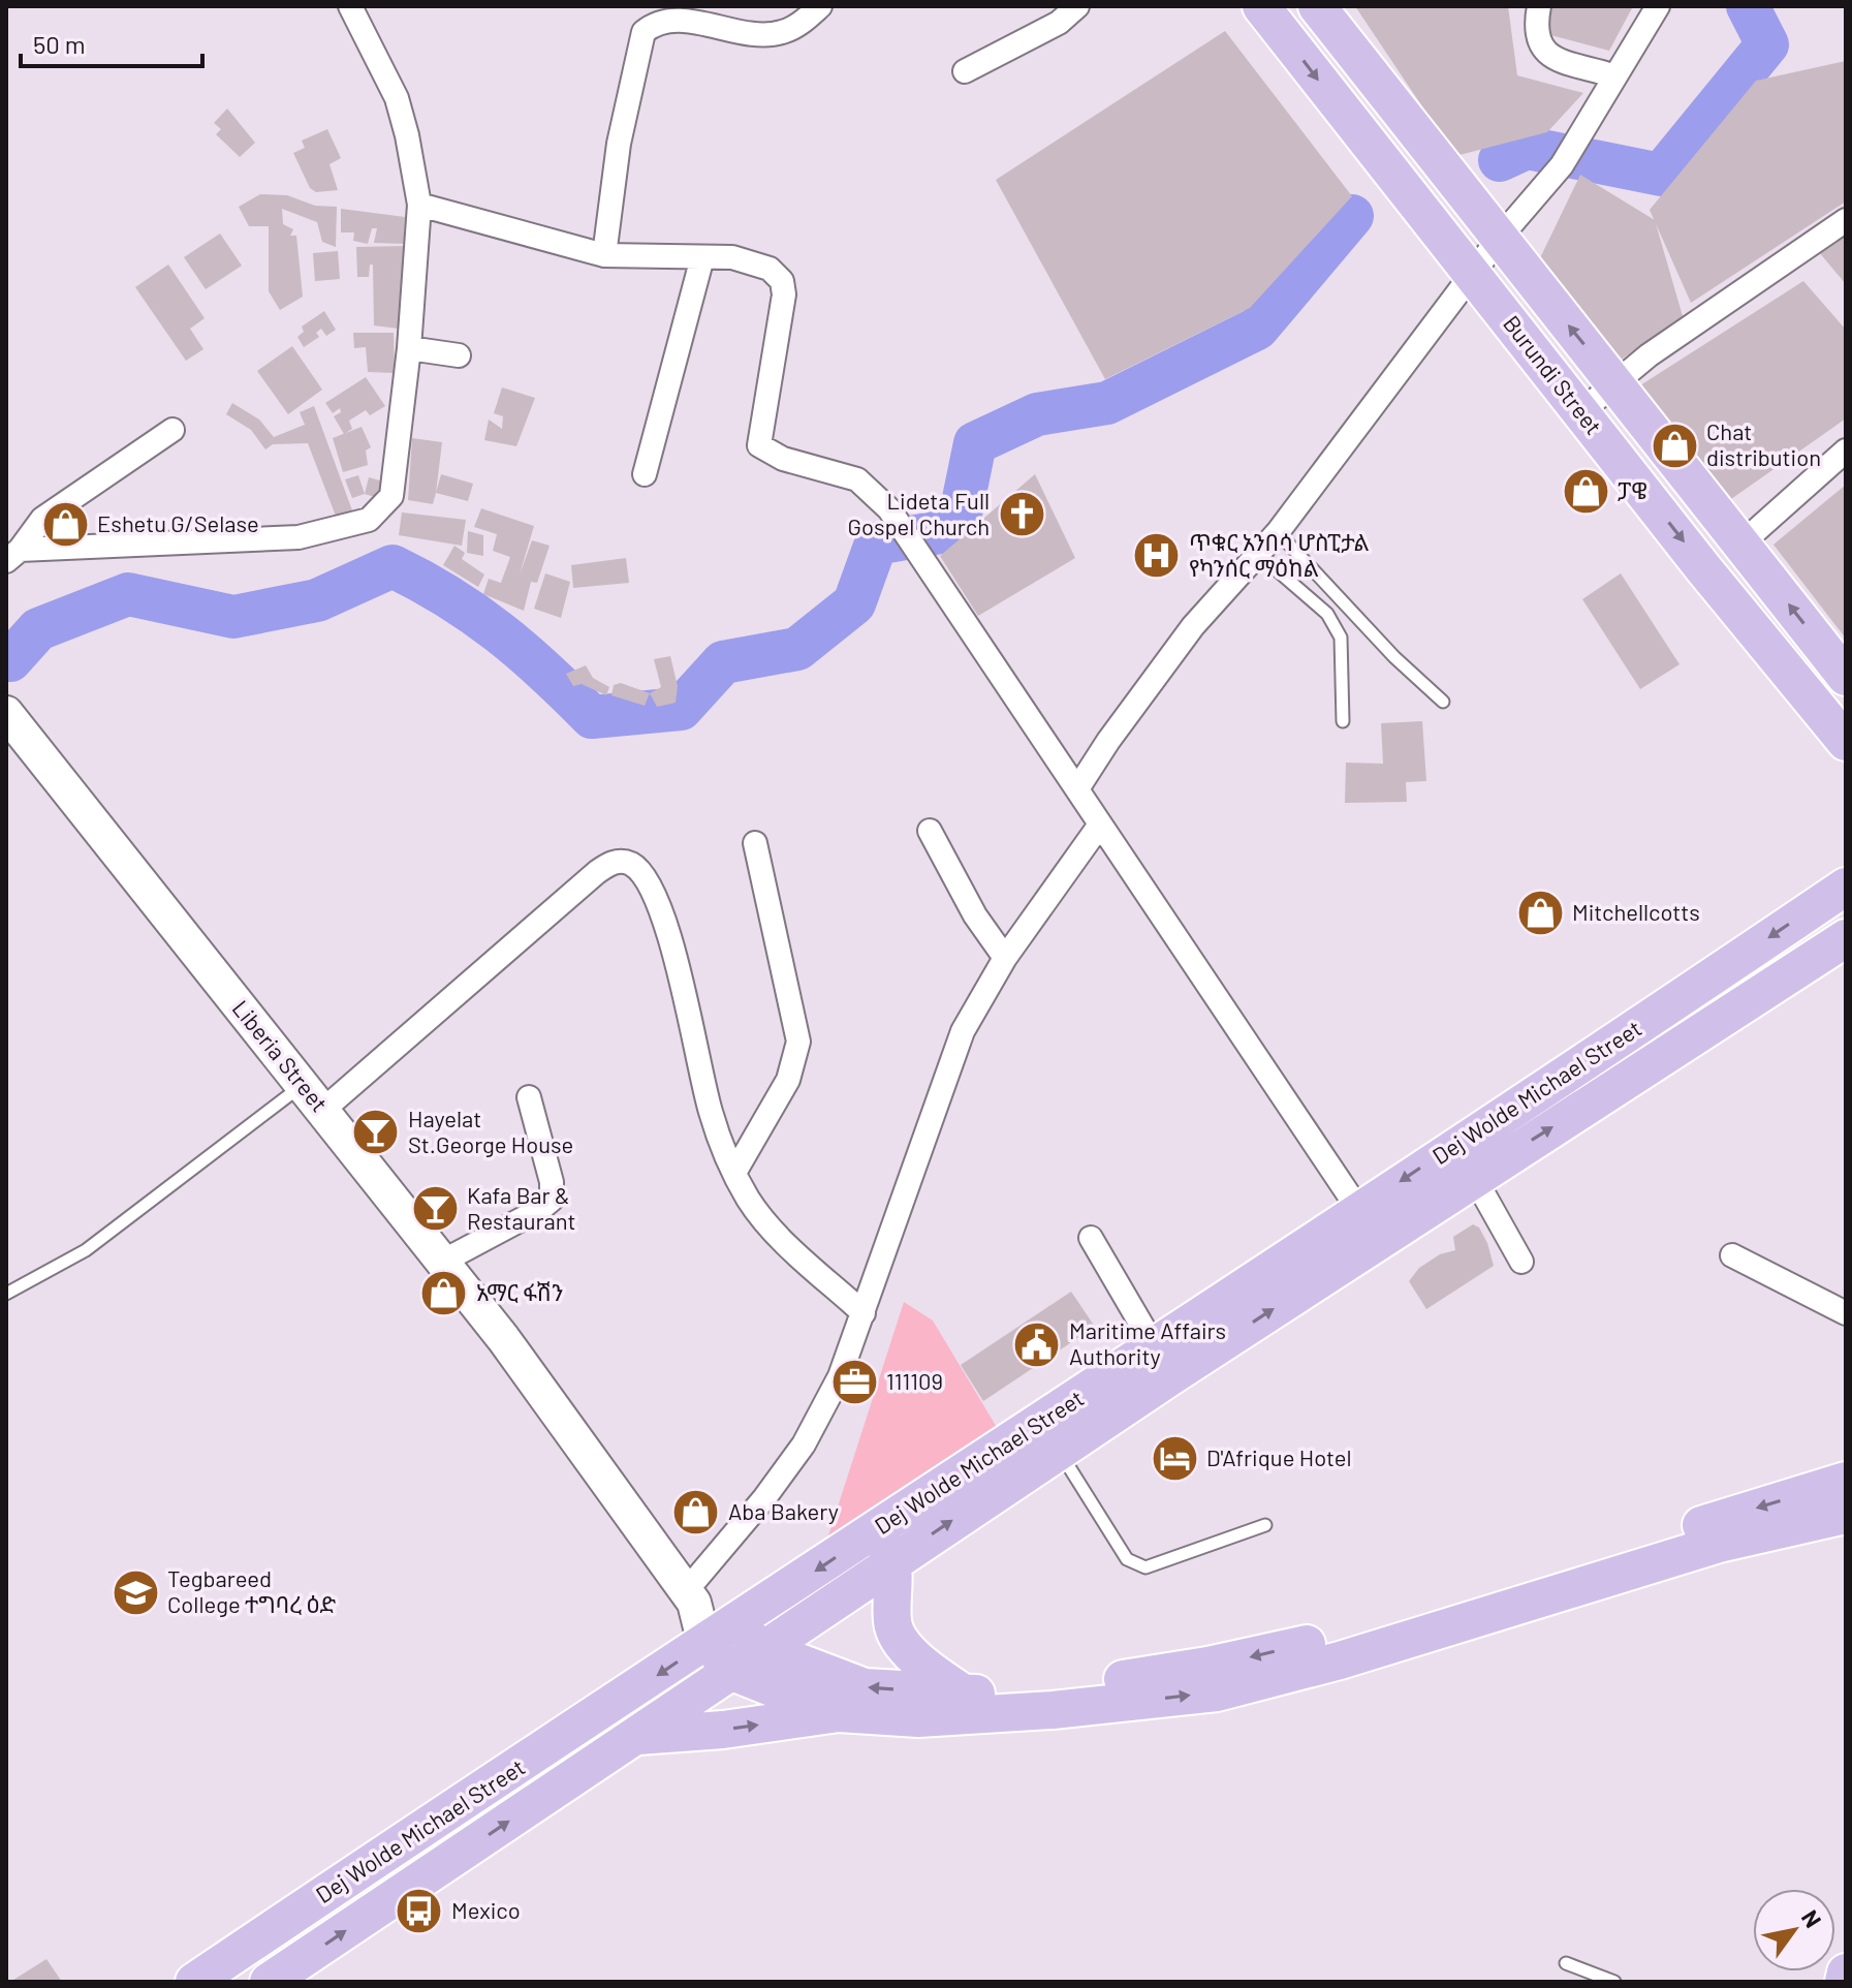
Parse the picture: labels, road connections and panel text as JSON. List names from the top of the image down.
{
  "streets": {
    "main road": ["Burundi Street", "Dej Wolde Michael Street"],
    "street": ["Liberia Street"]
  },
  "crossings": [
    ["Liberia Street", "Dej Wolde Michael Street"]
  ],
  "places": {
    "shop": [
      "Chat distribution",
      "ፓዌ",
      "Eshetu G/Selase",
      "Mitchellcotts",
      "አማር ፋሽን",
      "Aba Bakery"
    ],
    "church": ["Lideta Full Gospel Church"],
    "hospital": ["ጥቁር አንበሳ ሆስፒታል የካንሰር ማዕከል"],
    "bar": ["Hayelat St.George House", "Kafa Bar & Restaurant"],
    "public building": ["Maritime Affairs Authority"],
    "office": ["111109"],
    "hotel": ["D'Afrique Hotel"],
    "school or university": ["Tegbareed College ተግባረ ዕድ"],
    "bus stop": ["Mexico"]
  },
  "scale_bar": "50 m",
  "north": "top right"
}
